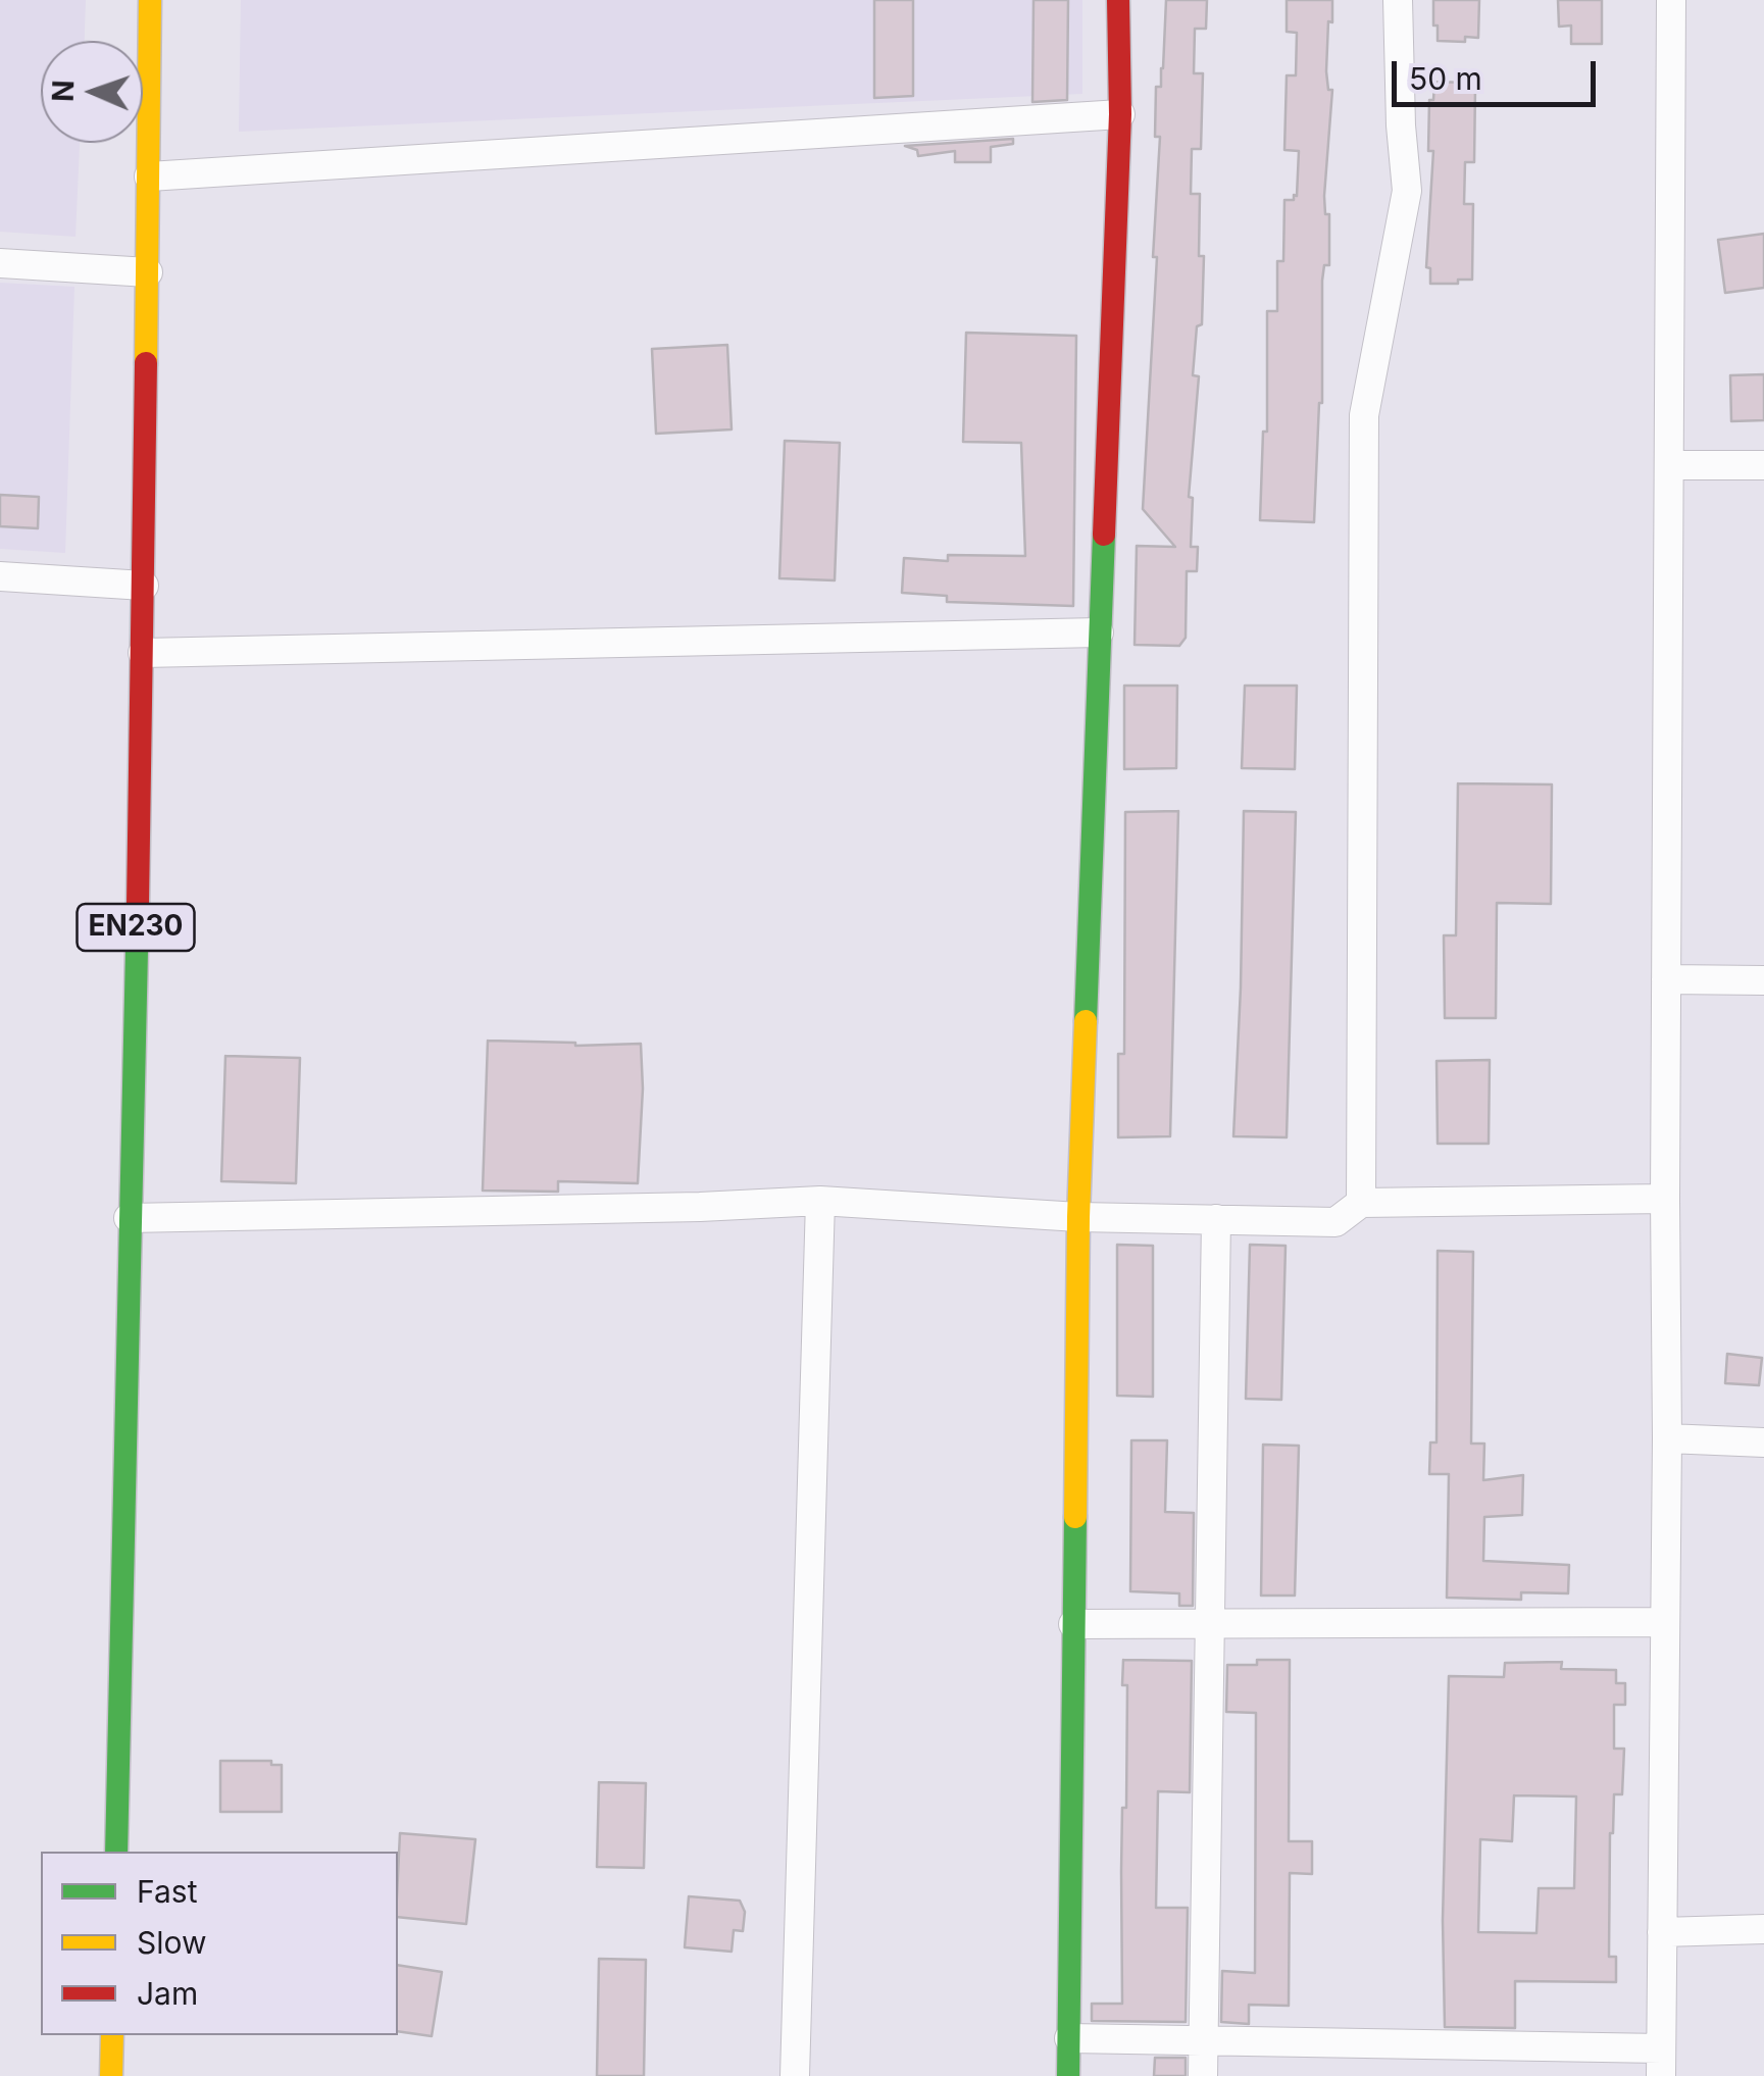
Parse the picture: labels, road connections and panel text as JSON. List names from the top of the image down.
{
  "streets": {
    "street": ["EN230"]
  },
  "legend": ["Fast", "Slow", "Jam"],
  "scale_bar": "50 m",
  "north": "left"
}
